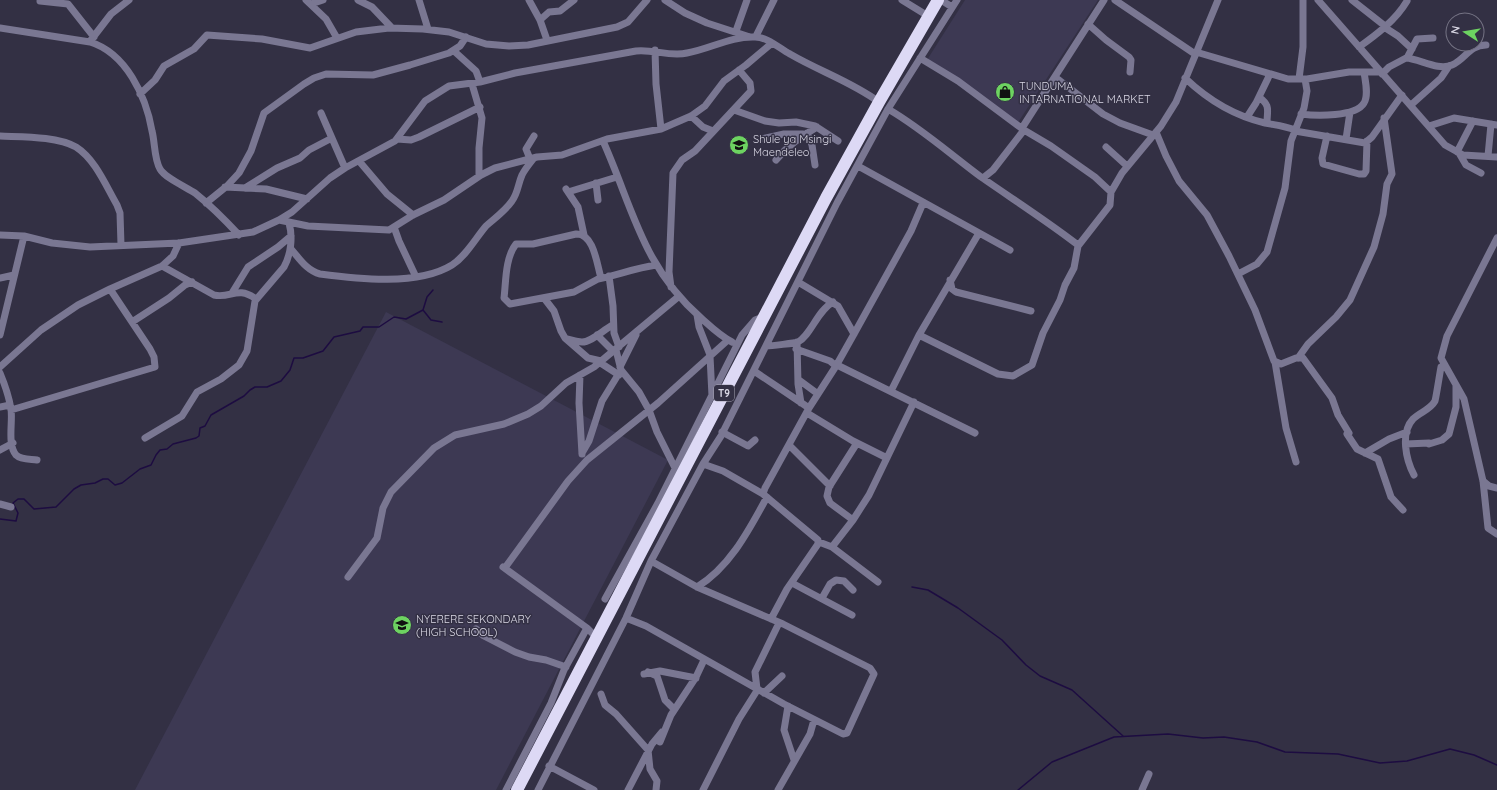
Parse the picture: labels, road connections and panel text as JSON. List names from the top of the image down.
{
  "streets": {
    "highway": ["T9"]
  },
  "places": {
    "shop": ["TUNDUMA INTARNATIONAL MARKET"],
    "school or university": ["Shule ya Msingi Maendeleo", "NYERERE SEKONDARY (HIGH SCHOOL)"]
  },
  "north": "left"
}
